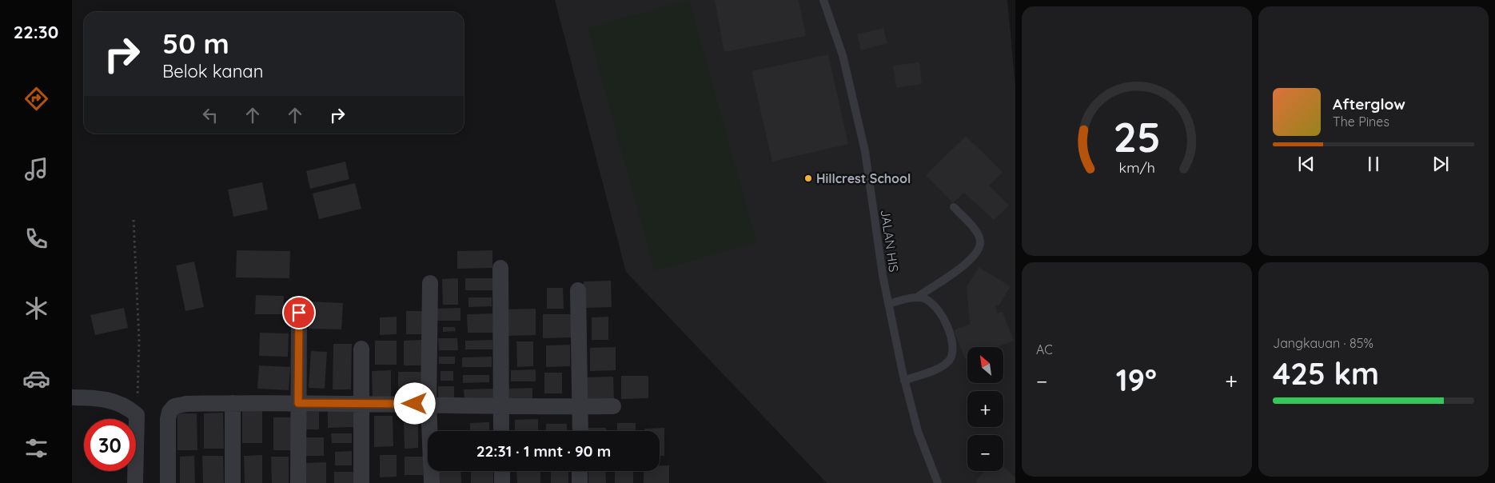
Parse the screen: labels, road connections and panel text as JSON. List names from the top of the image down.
{
  "streets": {
    "lane": ["JALAN HIS"]
  },
  "places": ["Hillcrest School"],
  "north": "top left",
  "page": {
    "tabs": "22:30",
    "turn": ["50 m", "Belok kanan"],
    "song": ["Afterglow", "The Pines"],
    "tile": [
      "AC",
      ["Jangkauan · 85%", "425 km"]
    ],
    "map_buttons": ["+", "−"],
    "heat": ["−", "19°", "+"],
    "limit": "30",
    "trip": "22:31 · 1 mnt · 90 m",
    "gauge": ["25", "km/h"]
  }
}
